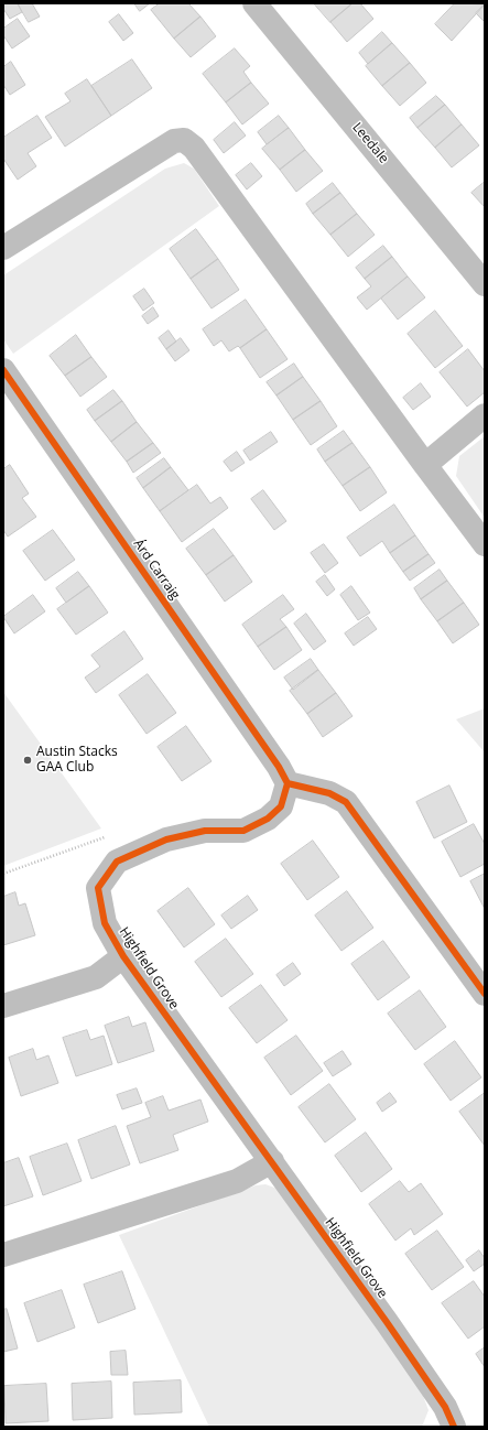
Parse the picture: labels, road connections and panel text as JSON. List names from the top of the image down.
{
  "streets": {
    "street": ["Leedale", "Árd Carraig", "Highfield Grove"]
  },
  "crossings": [
    ["Árd Carraig", "Highfield Grove"]
  ],
  "places": ["Austin Stacks GAA Club"]
}
